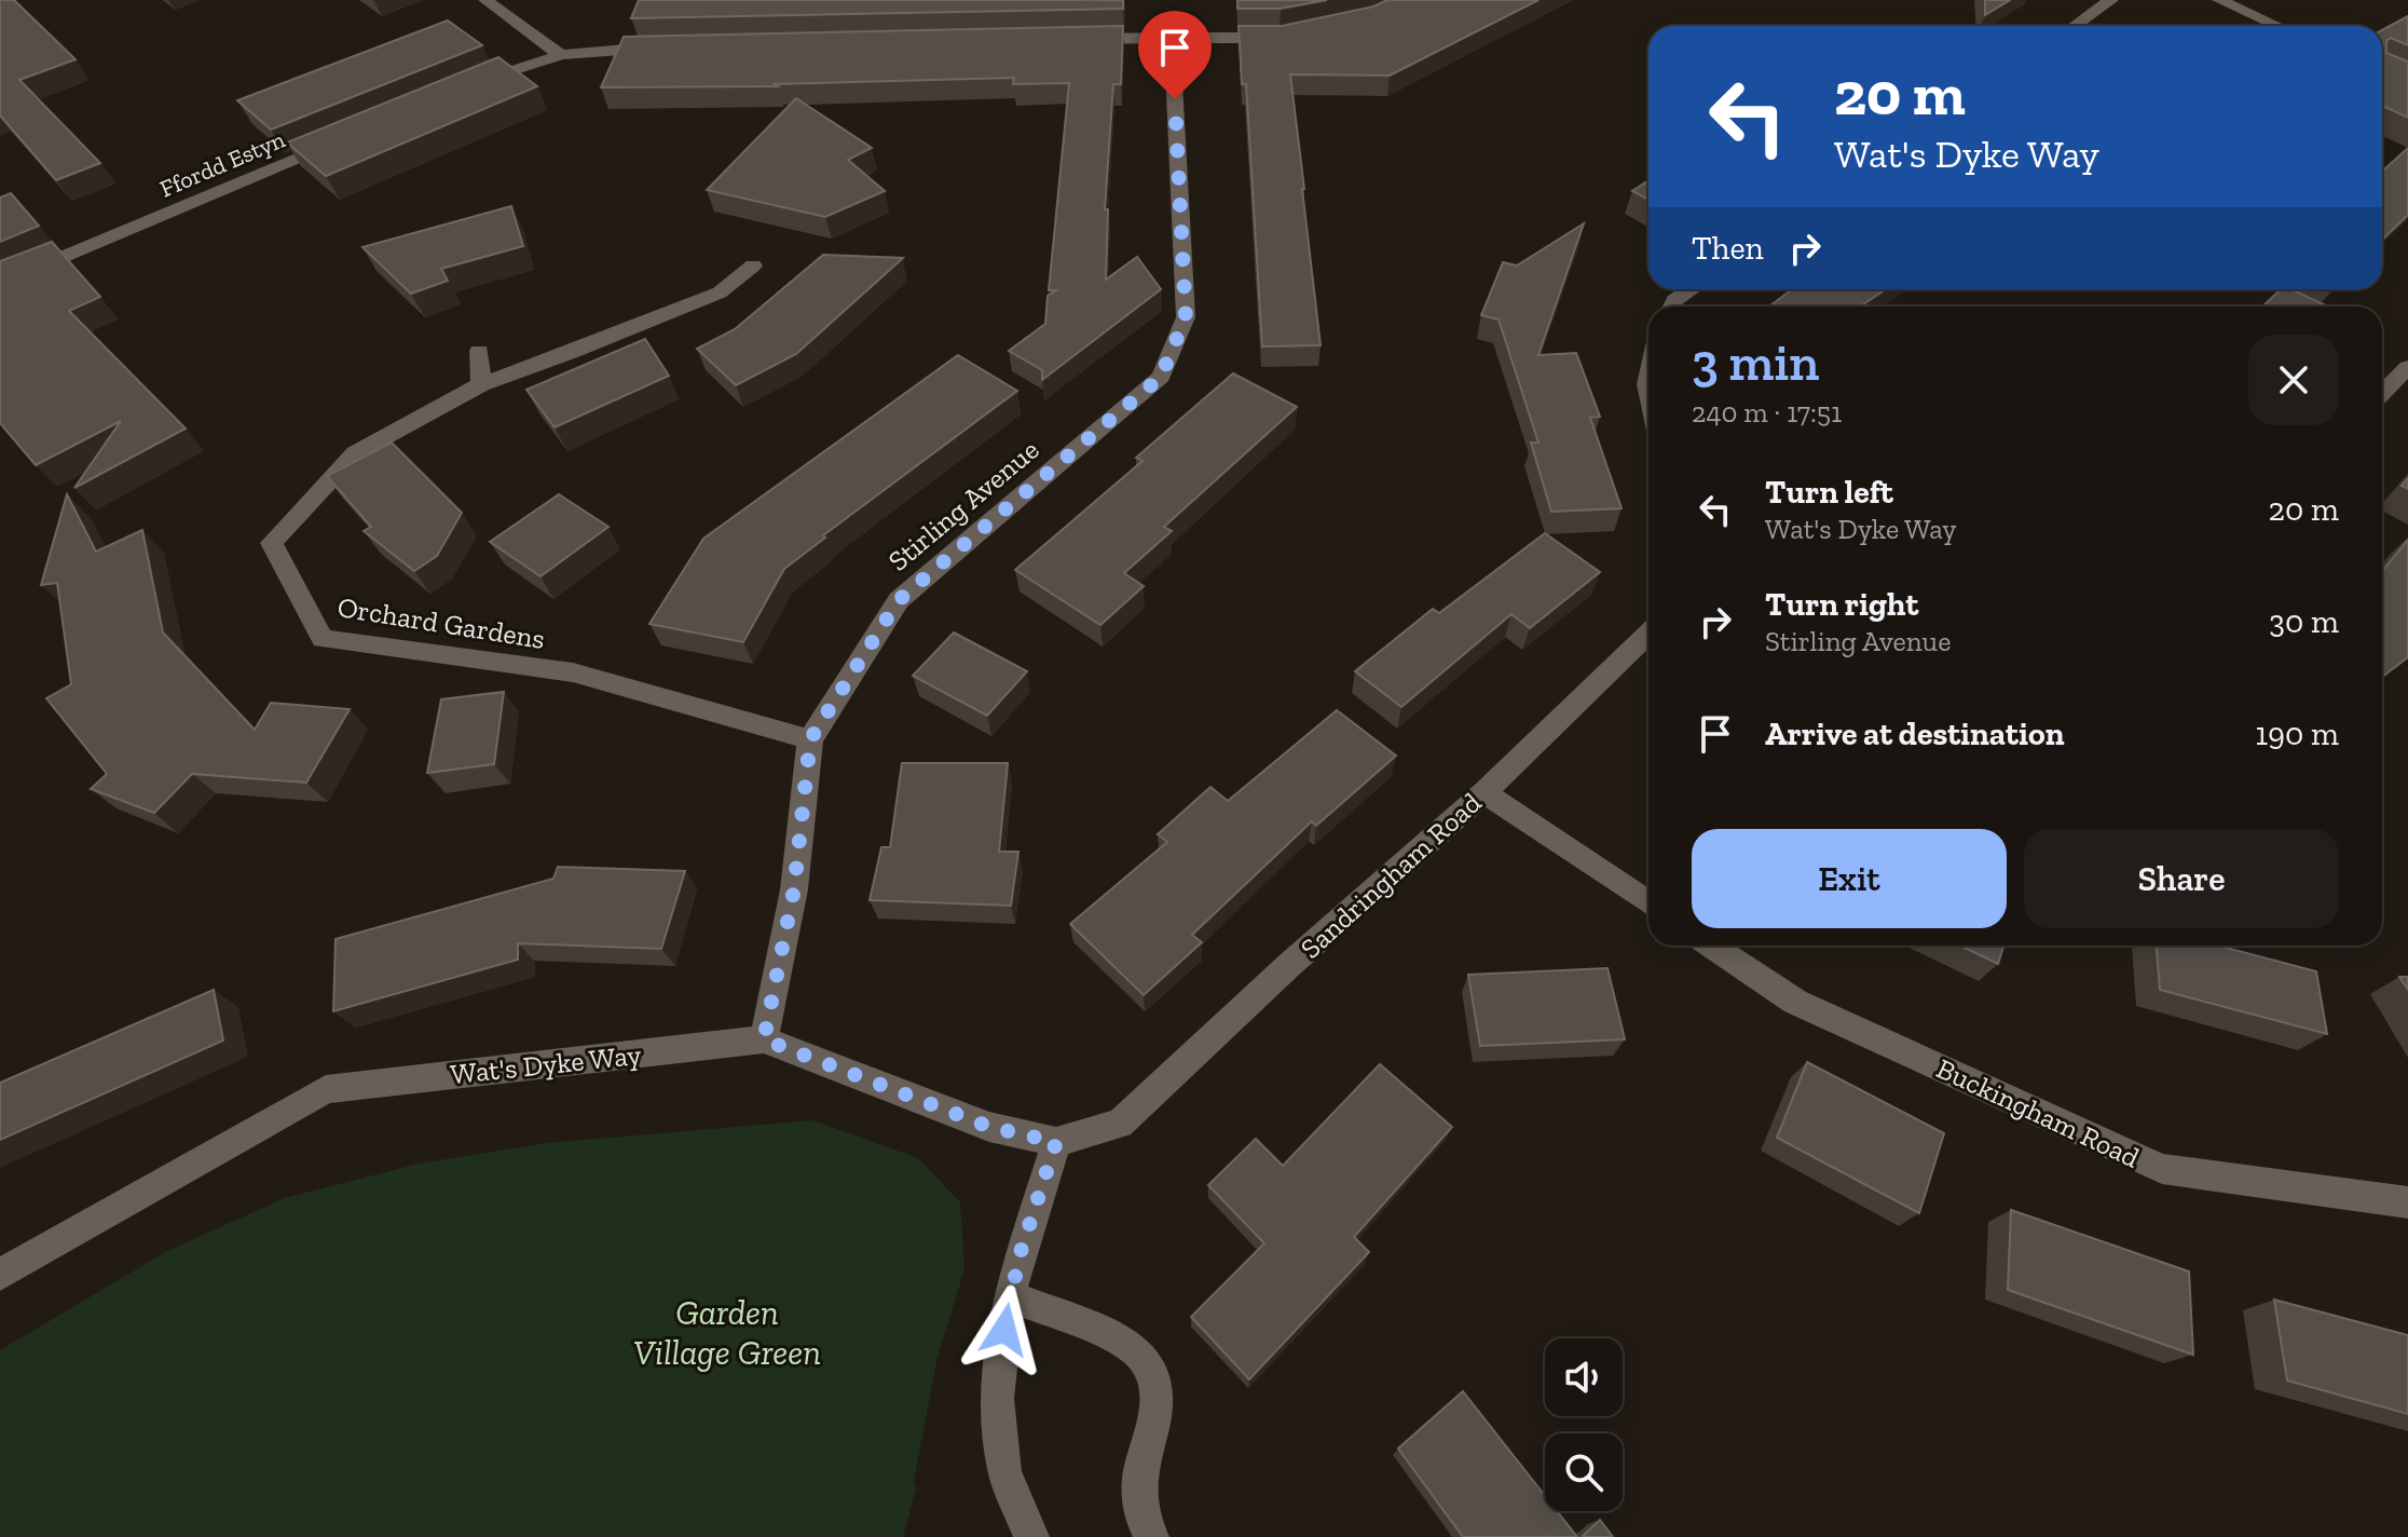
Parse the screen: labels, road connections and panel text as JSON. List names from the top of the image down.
{
  "streets": {
    "street": [
      "Ffordd Estyn",
      "Stirling Avenue",
      "Orchard Gardens",
      "Sandringham Road",
      "Wat's Dyke Way",
      "Buckingham Road"
    ]
  },
  "crossings": [
    ["Stirling Avenue", "Orchard Gardens"],
    ["Stirling Avenue", "Wat's Dyke Way"],
    ["Sandringham Road", "Wat's Dyke Way"]
  ],
  "parks": ["Garden Village Green"],
  "page": {
    "turn": ["20 m", "Wat's Dyke Way"],
    "then": "Then",
    "heading": ["3 min", "240 m · 17:51"],
    "list": [
      {
        "name": "Turn left",
        "note": "Wat's Dyke Way",
        "value": "20 m"
      },
      {
        "name": "Turn right",
        "note": "Stirling Avenue",
        "value": "30 m"
      },
      {
        "name": "Arrive at destination",
        "value": "190 m"
      }
    ],
    "buttons": ["Exit", "Share"]
  }
}
